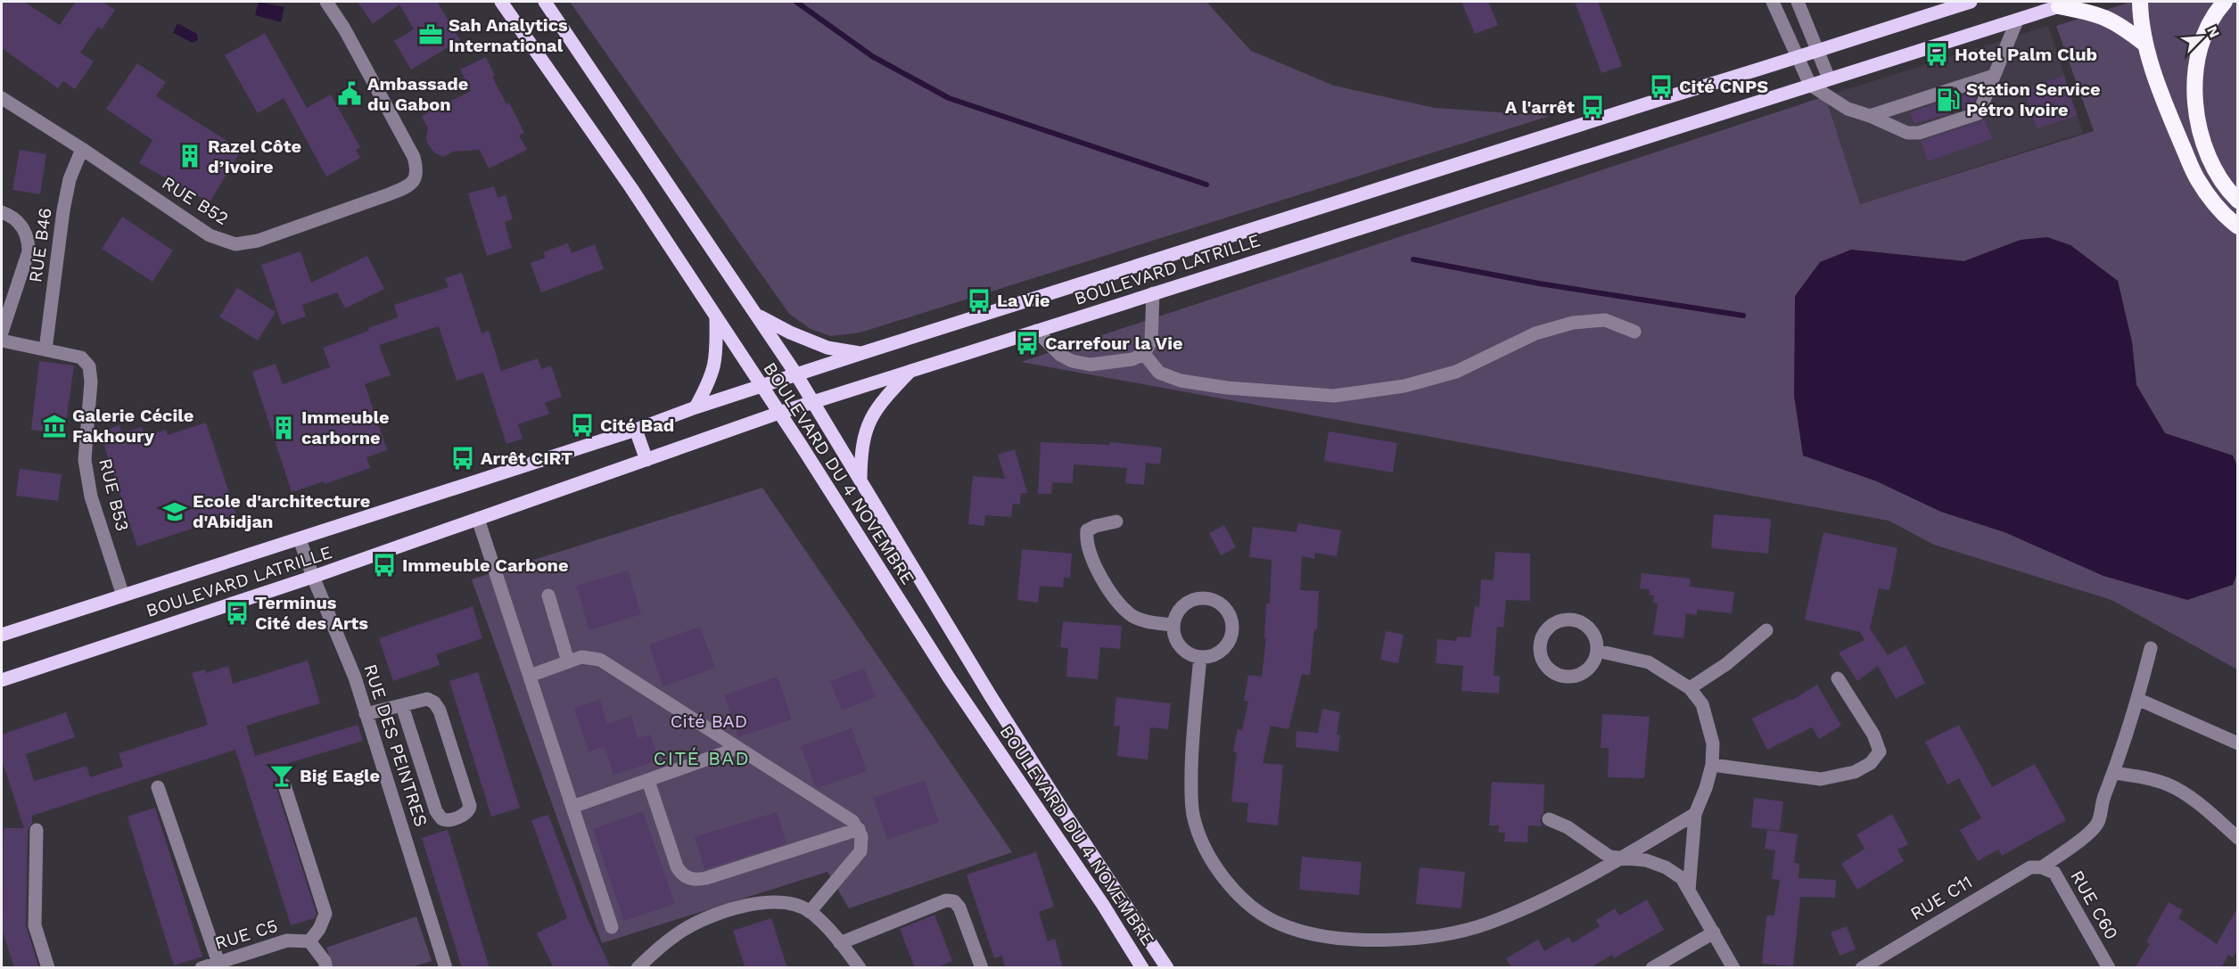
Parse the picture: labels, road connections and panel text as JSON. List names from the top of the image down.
{
  "streets": {
    "main road": ["BOULEVARD LATRILLE", "BOULEVARD DU 4 NOVEMBRE"],
    "street": [
      "RUE B52",
      "RUE B46",
      "RUE B53",
      "RUE DES PEINTRES",
      "RUE C11",
      "RUE C60",
      "RUE C5"
    ]
  },
  "crossings": [
    ["RUE B52", "RUE B46"],
    ["RUE B46", "RUE B53"],
    ["BOULEVARD LATRILLE", "BOULEVARD DU 4 NOVEMBRE"],
    ["BOULEVARD LATRILLE", "RUE B53"],
    ["BOULEVARD LATRILLE", "RUE DES PEINTRES"],
    ["RUE C11", "RUE C60"]
  ],
  "districts": ["CITÉ BAD"],
  "parks": ["Cité BAD"],
  "places": {
    "office": ["Sah Analytics International"],
    "bus stop": [
      "Hotel Palm Club",
      "Cité CNPS",
      "A l'arrêt",
      "La Vie",
      "Carrefour la Vie",
      "Cité Bad",
      "Arrêt CIRT",
      "Immeuble Carbone",
      "Terminus Cité des Arts"
    ],
    "public building": ["Ambassade du Gabon"],
    "fuel station": ["Station Service Pétro Ivoire"],
    "building": ["Razel Côte d’Ivoire", "Immeuble carborne"],
    "museum": ["Galerie Cécile Fakhoury"],
    "school or university": ["Ecole d'architecture d'Abidjan"],
    "bar": ["Big Eagle"]
  },
  "north": "top right"
}
